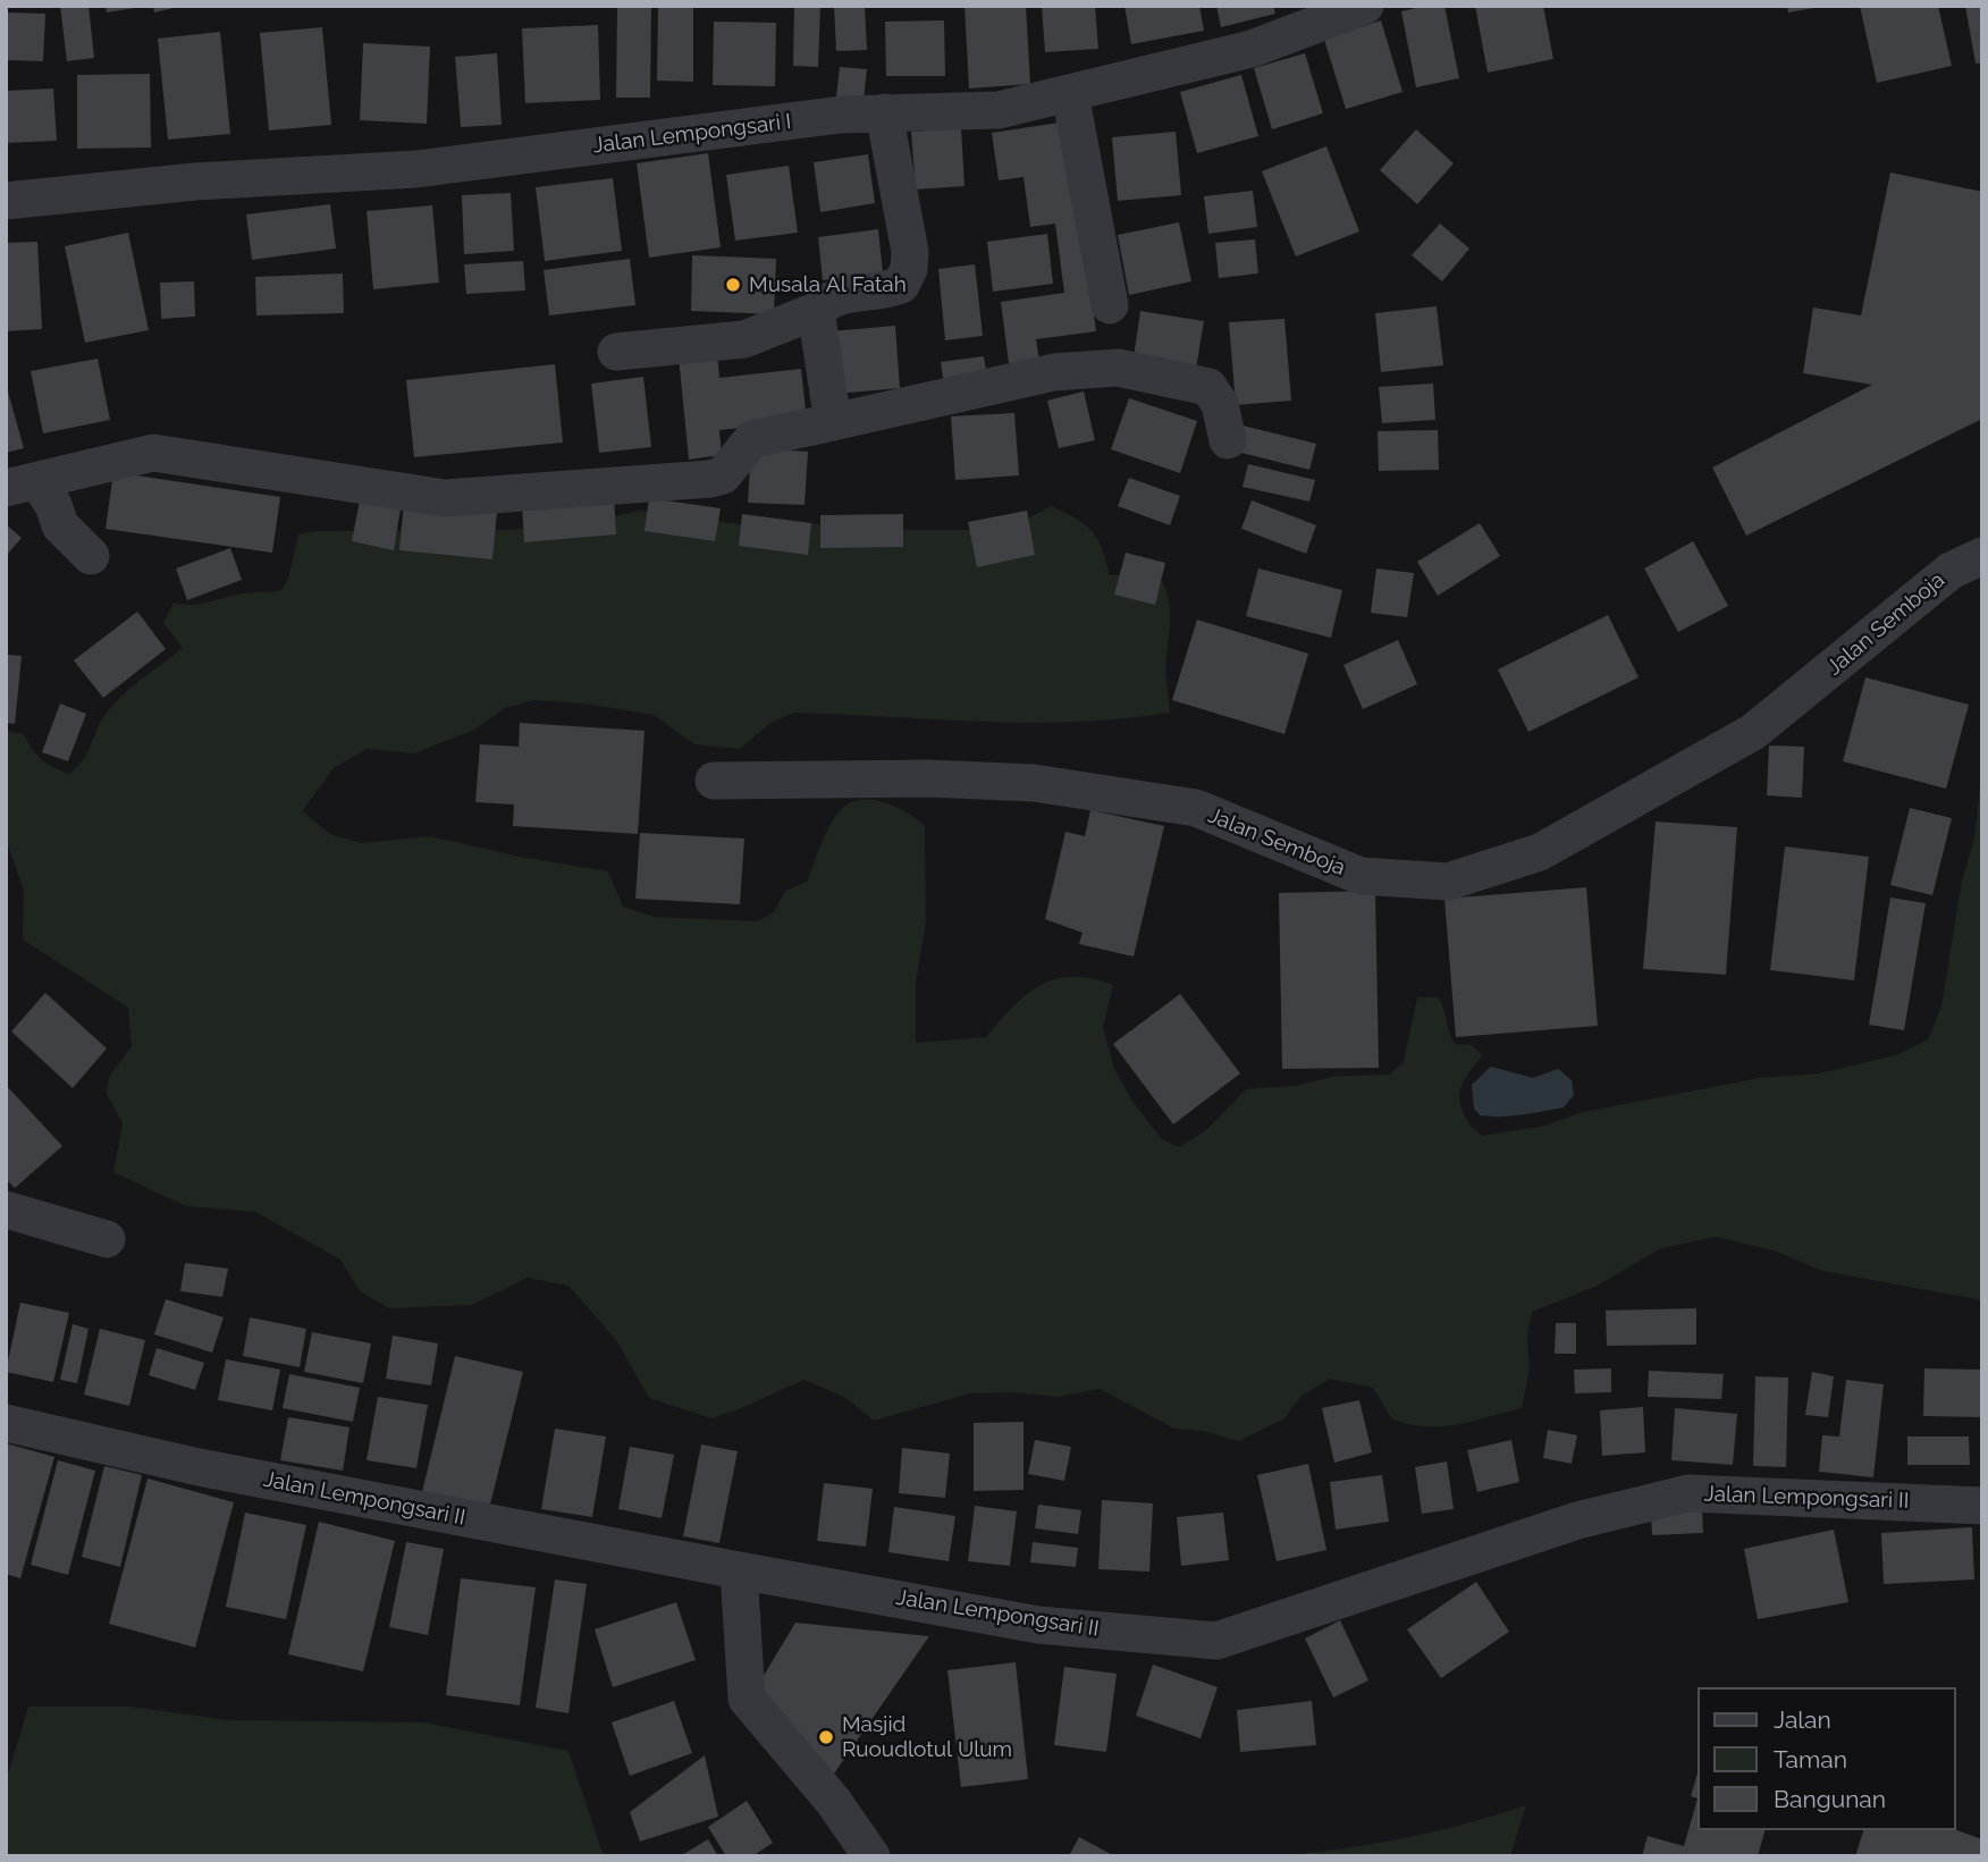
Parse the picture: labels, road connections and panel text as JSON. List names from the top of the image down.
{
  "streets": {
    "street": ["Jalan Lempongsari I", "Jalan Semboja", "Jalan Lempongsari II"]
  },
  "places": ["Musala Al Fatah", "Masjid Ruoudlotul Ulum"],
  "legend": ["Jalan", "Taman", "Bangunan"]
}
